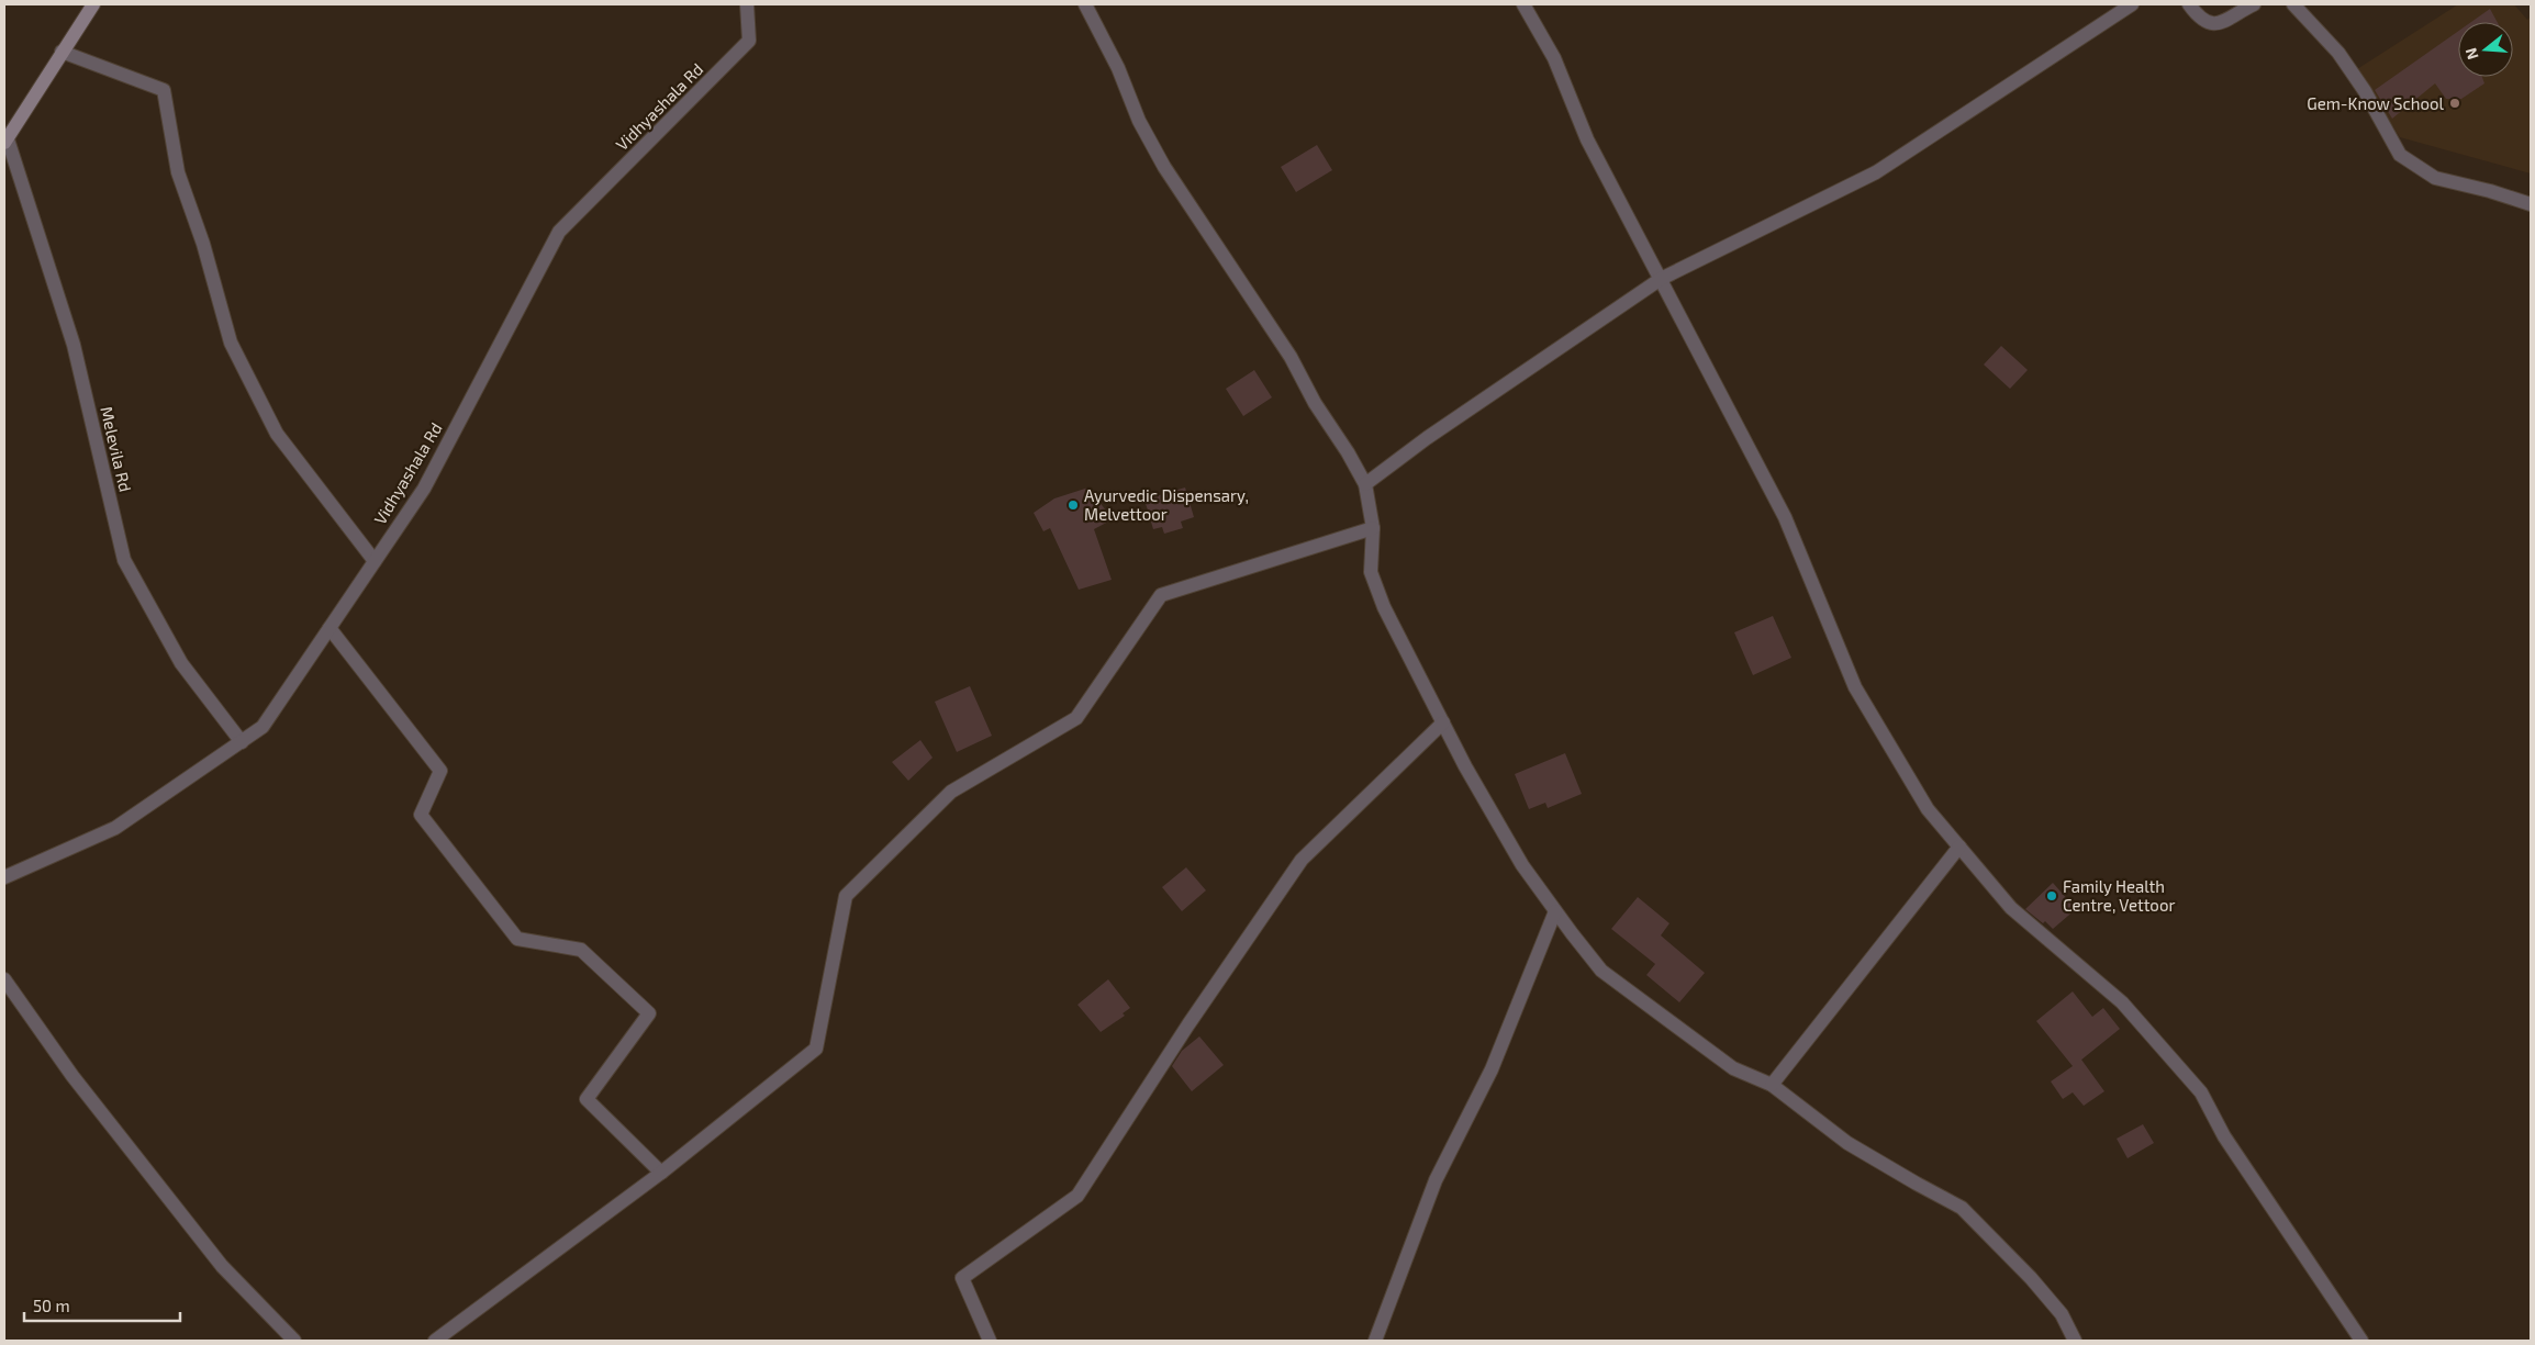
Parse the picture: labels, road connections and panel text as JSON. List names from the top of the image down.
{
  "streets": {
    "street": ["Vidhyashala Rd", "Melevila Rd"]
  },
  "crossings": [
    ["Vidhyashala Rd", "Melevila Rd"]
  ],
  "places": ["Gem-Know School", "Ayurvedic Dispensary, Melvettoor", "Family Health Centre, Vettoor"],
  "scale_bar": "50 m",
  "north": "left"
}
